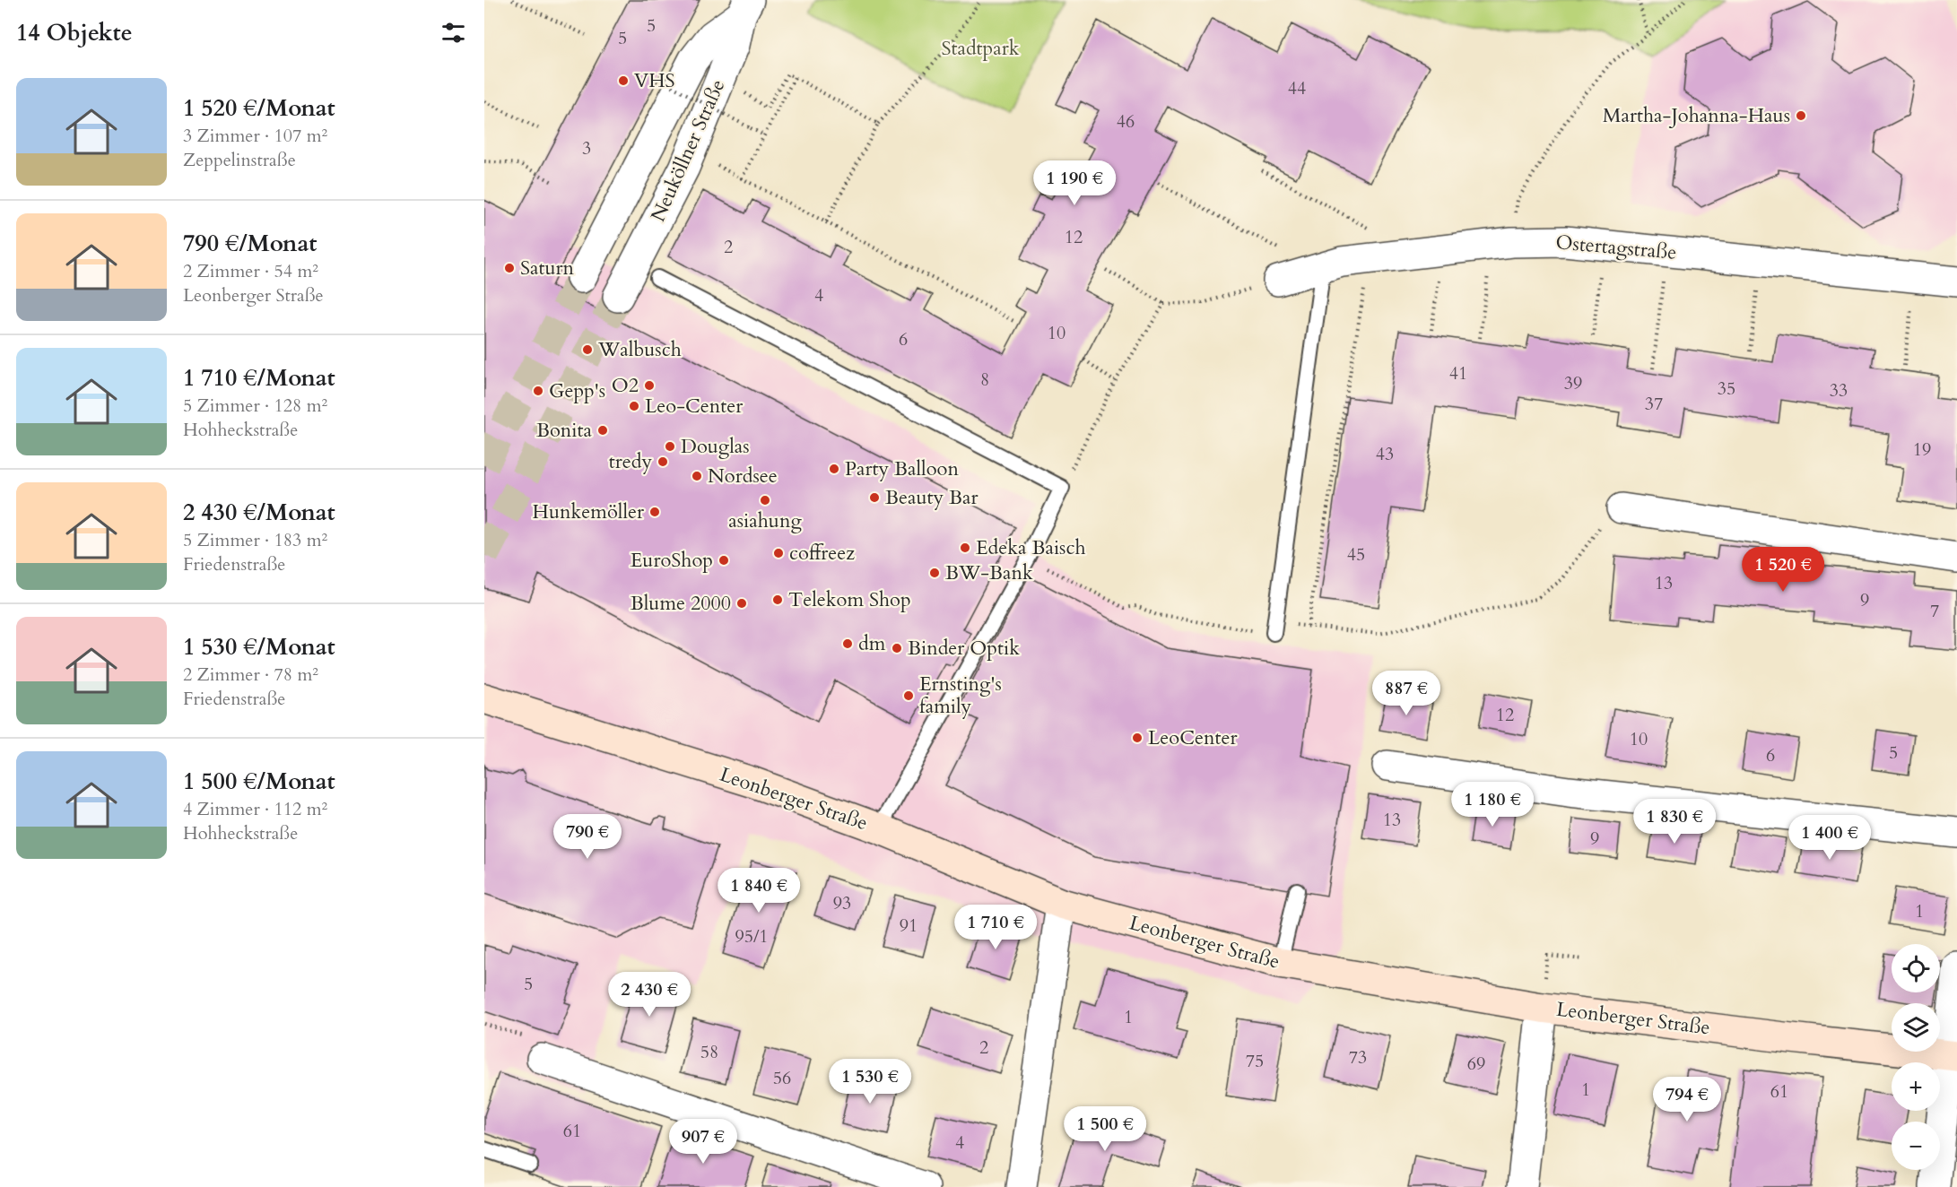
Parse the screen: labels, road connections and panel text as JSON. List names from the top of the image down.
{
  "streets": {
    "street": ["Neuköllner Straße", "Ostertagstraße", "Leonberger Straße"]
  },
  "parks": ["Stadtpark"],
  "places": [
    "VHS",
    "Martha-Johanna-Haus",
    "Saturn",
    "Walbusch",
    "O2",
    "Gepp's",
    "Leo-Center",
    "Bonita",
    "Douglas",
    "tredy",
    "Party Balloon",
    "Nordsee",
    "Beauty Bar",
    "asiahung",
    "Hunkemöller",
    "Edeka Baisch",
    "coffreez",
    "EuroShop",
    "BW-Bank",
    "Telekom Shop",
    "Blume 2000",
    "dm",
    "Binder Optik",
    "Ernsting's family",
    "LeoCenter"
  ],
  "house_numbers": [
    "5",
    "5",
    "44",
    "46",
    "3",
    "12",
    "2",
    "4",
    "10",
    "6",
    "41",
    "8",
    "39",
    "35",
    "33",
    "37",
    "19",
    "43",
    "45",
    "13",
    "9",
    "7",
    "12",
    "10",
    "5",
    "6",
    "13",
    "9",
    "93",
    "1",
    "91",
    "95/1",
    "5",
    "1",
    "2",
    "58",
    "73",
    "75",
    "69",
    "56",
    "1",
    "61",
    "61",
    "4"
  ],
  "page": {
    "heading": "14 Objekte",
    "list": [
      {
        "name": "1 520 €/Monat",
        "note": "3 Zimmer · 107 m² · Zeppelinstraße"
      },
      {
        "name": "790 €/Monat",
        "note": "2 Zimmer · 54 m² · Leonberger Straße"
      },
      {
        "name": "1 710 €/Monat",
        "note": "5 Zimmer · 128 m² · Hohheckstraße"
      },
      {
        "name": "2 430 €/Monat",
        "note": "5 Zimmer · 183 m² · Friedenstraße"
      },
      {
        "name": "1 530 €/Monat",
        "note": "2 Zimmer · 78 m² · Friedenstraße"
      },
      {
        "name": "1 500 €/Monat",
        "note": "4 Zimmer · 112 m² · Hohheckstraße"
      }
    ],
    "price": [
      "1 190 €",
      "1 520 €",
      "887 €",
      "1 180 €",
      "1 830 €",
      "790 €",
      "1 400 €",
      "1 840 €",
      "1 710 €",
      "2 430 €",
      "1 530 €",
      "794 €",
      "1 500 €",
      "907 €"
    ],
    "map_buttons": ["+", "−"]
  }
}
